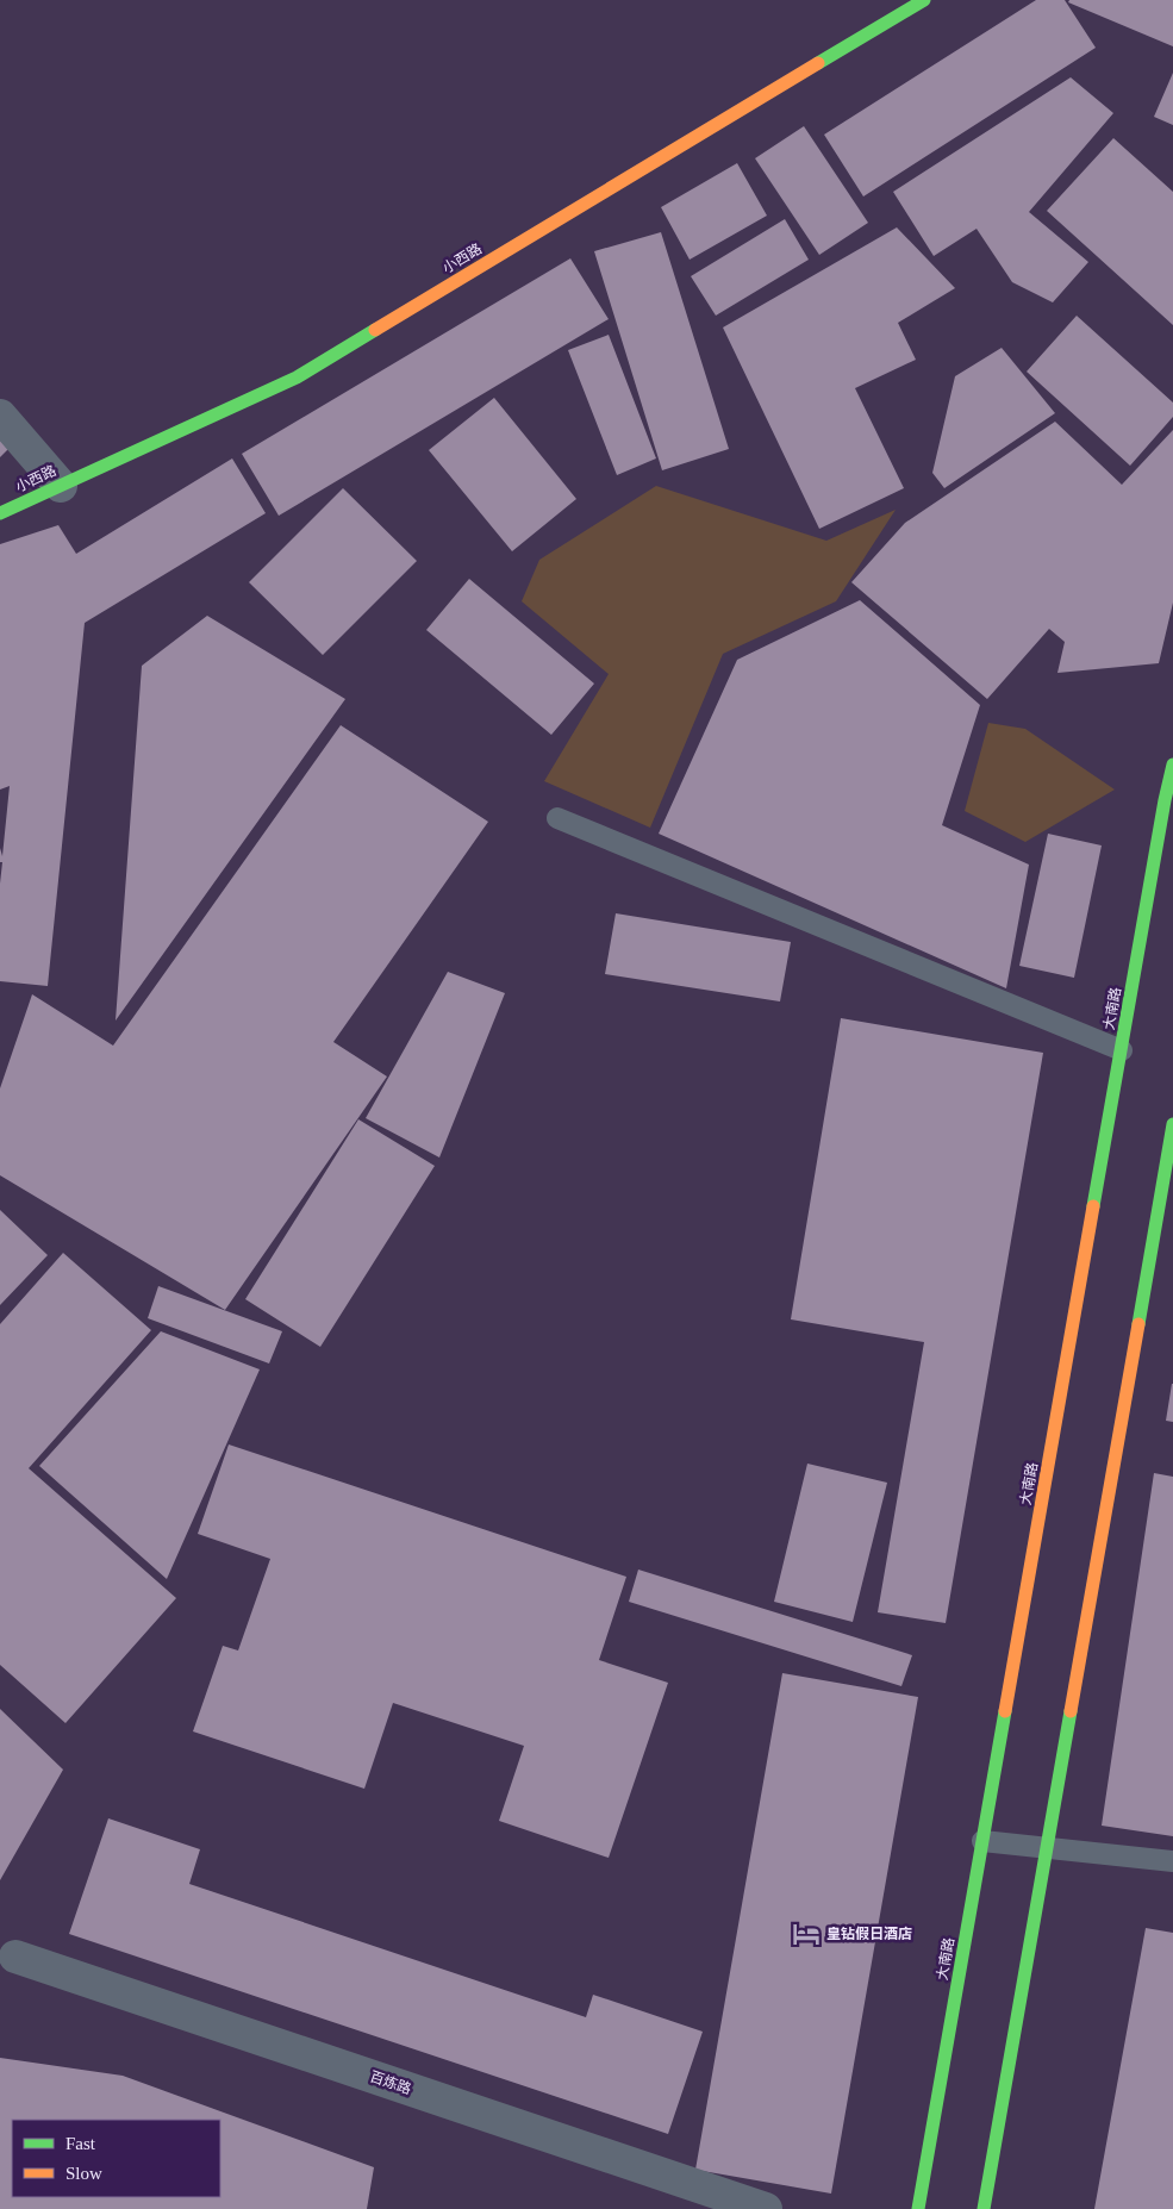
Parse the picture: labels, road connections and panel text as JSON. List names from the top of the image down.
{
  "streets": {
    "street": ["小西路", "大南路", "百炼路"]
  },
  "places": {
    "hotel": ["皇钻假日酒店"]
  },
  "legend": ["Fast", "Slow"]
}
